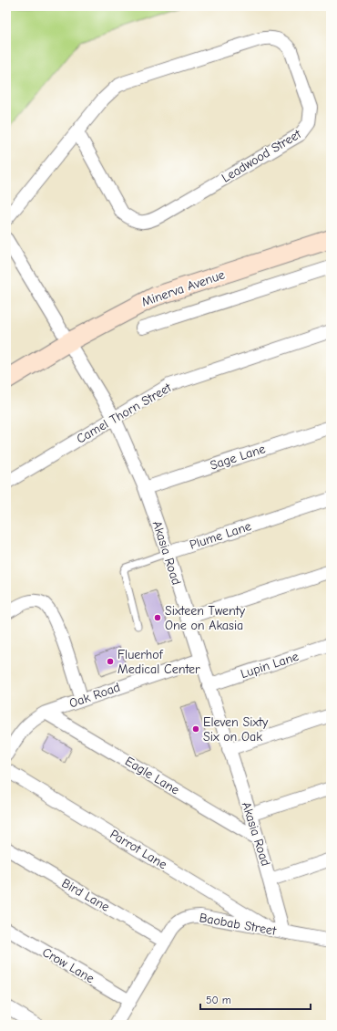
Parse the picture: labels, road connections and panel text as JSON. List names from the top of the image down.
{
  "streets": {
    "street": [
      "Leadwood Street",
      "Minerva Avenue",
      "Camel Thorn Street",
      "Sage Lane",
      "Plume Lane",
      "Akasia Road",
      "Lupin Lane",
      "Oak Road",
      "Eagle Lane",
      "Parrot Lane",
      "Bird Lane",
      "Baobab Street",
      "Crow Lane"
    ]
  },
  "crossings": [
    ["Minerva Avenue", "Akasia Road"],
    ["Camel Thorn Street", "Akasia Road"],
    ["Sage Lane", "Akasia Road"],
    ["Plume Lane", "Akasia Road"],
    ["Akasia Road", "Lupin Lane"],
    ["Akasia Road", "Oak Road"],
    ["Akasia Road", "Eagle Lane"],
    ["Akasia Road", "Baobab Street"],
    ["Oak Road", "Eagle Lane"],
    ["Parrot Lane", "Baobab Street"],
    ["Bird Lane", "Baobab Street"],
    ["Baobab Street", "Crow Lane"]
  ],
  "places": ["Sixteen Twenty One on Akasia", "Fluerhof Medical Center", "Eleven Sixty Six on Oak"],
  "scale_bar": "50 m"
}
